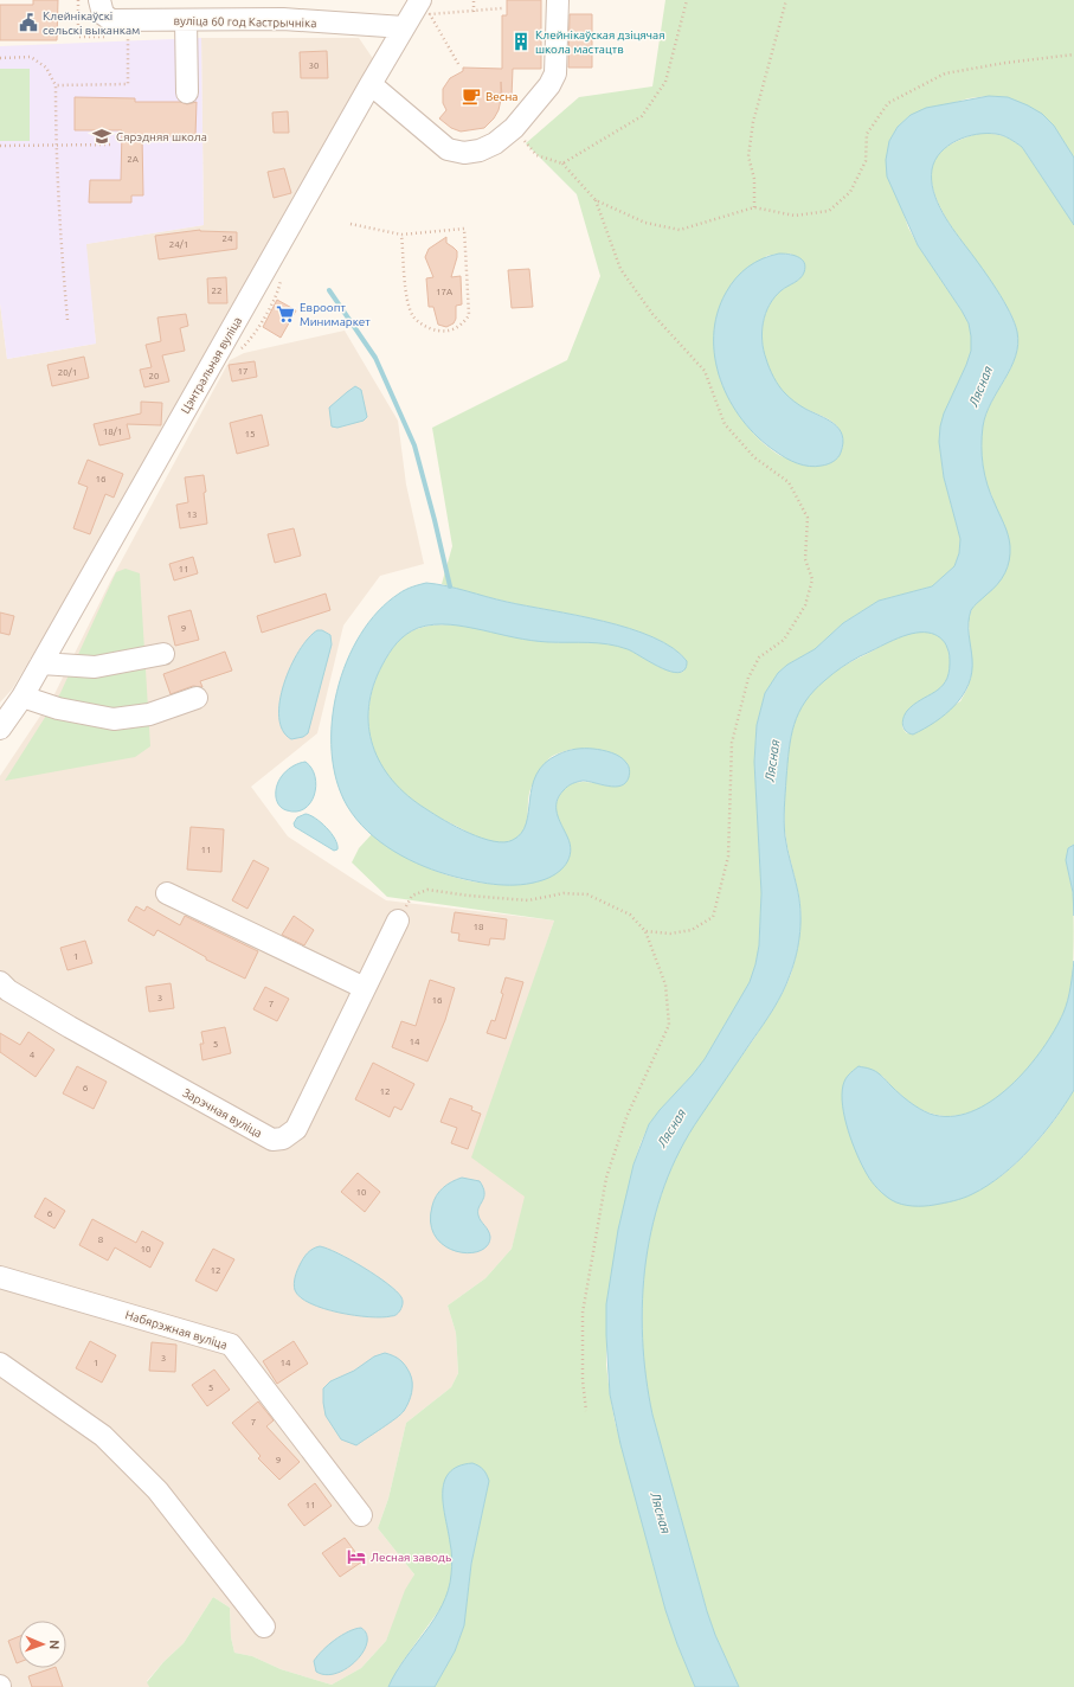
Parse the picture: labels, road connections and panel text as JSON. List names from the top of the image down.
{
  "streets": {
    "street": [
      "вуліца 60 год Кастрычніка",
      "Цэнтральная вуліца",
      "Зарэчная вуліца",
      "Набярэжная вуліца"
    ]
  },
  "crossings": [
    ["вуліца 60 год Кастрычніка", "Цэнтральная вуліца"]
  ],
  "water": ["Лясная"],
  "places": {
    "public building": ["Клейнікаўскі сельскі выканкам"],
    "building": ["Клейнікаўская дзіцячая школа мастацтв"],
    "cafe": ["Весна"],
    "school or university": ["Сярэдняя школа"],
    "supermarket": ["Евроопт Минимаркет"],
    "hotel": ["Лесная заводь"]
  },
  "house_numbers": [
    "30",
    "2А",
    "24",
    "24/1",
    "22",
    "17А",
    "17",
    "20/1",
    "20",
    "18/1",
    "15",
    "16",
    "13",
    "11",
    "9",
    "11",
    "18",
    "1",
    "3",
    "16",
    "7",
    "14",
    "5",
    "4",
    "6",
    "12",
    "10",
    "6",
    "8",
    "10",
    "12",
    "3",
    "1",
    "14",
    "5",
    "7",
    "9",
    "11"
  ],
  "north": "right"
}
